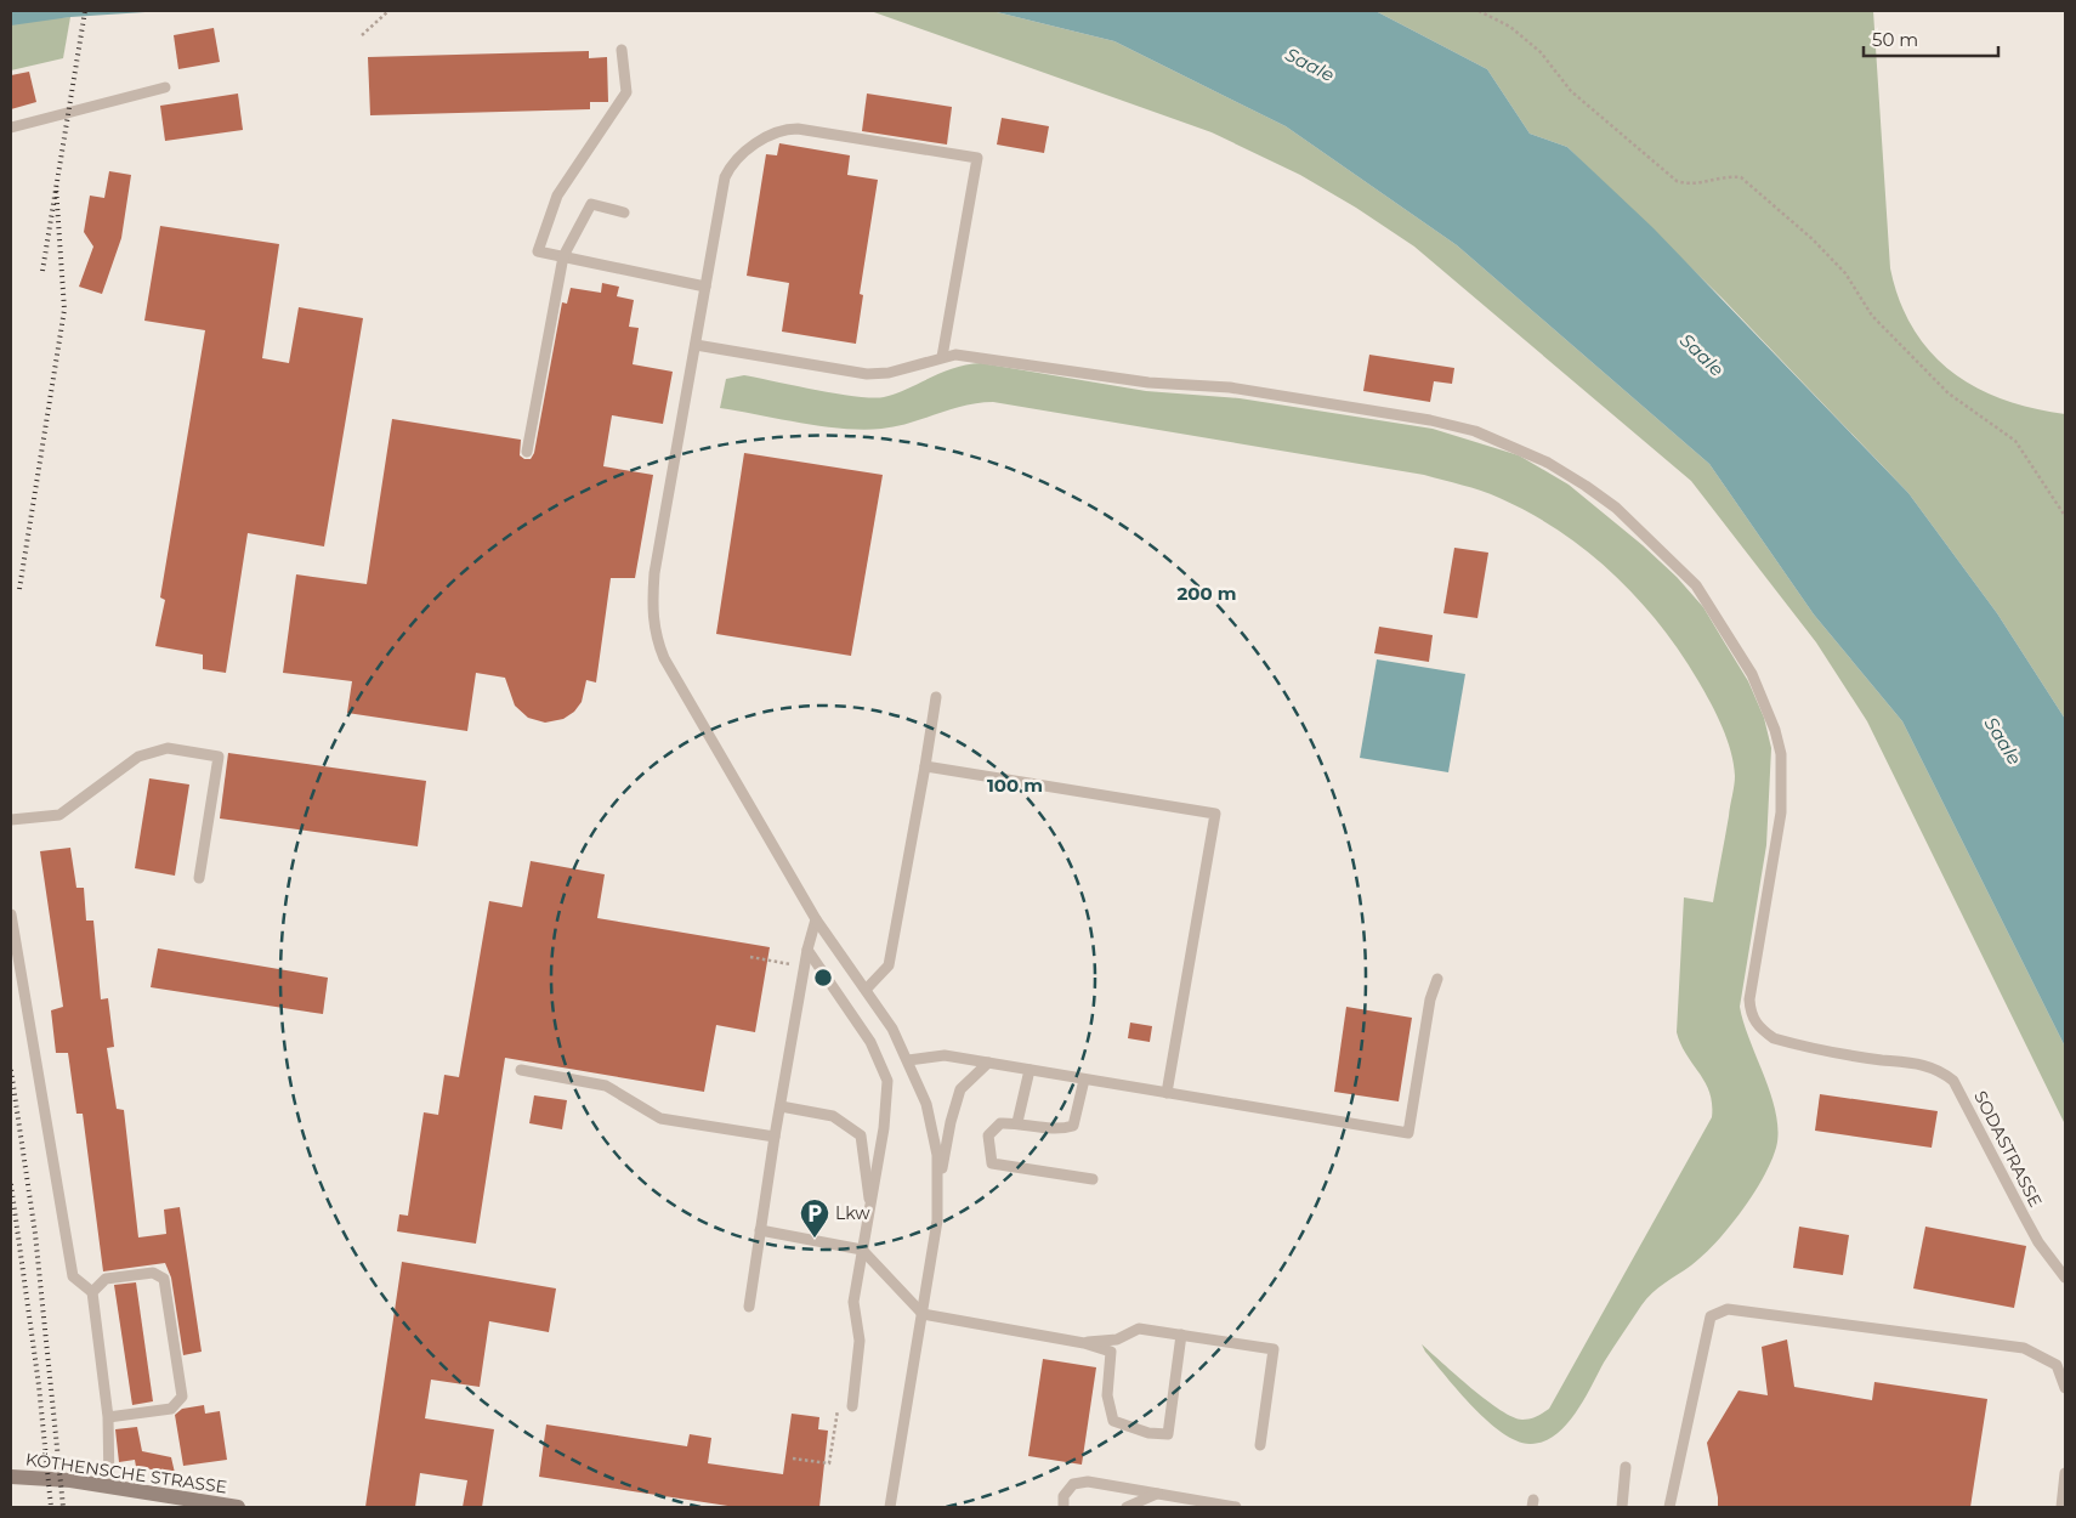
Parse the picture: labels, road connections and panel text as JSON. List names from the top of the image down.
{
  "streets": {
    "main road": ["KÖTHENSCHE STRASSE"],
    "lane": ["SODASTRASSE"]
  },
  "water": ["Saale"],
  "places": {
    "parking": ["Lkw"]
  },
  "scale_bar": "50 m",
  "rings": ["200 m", "100 m"]
}
